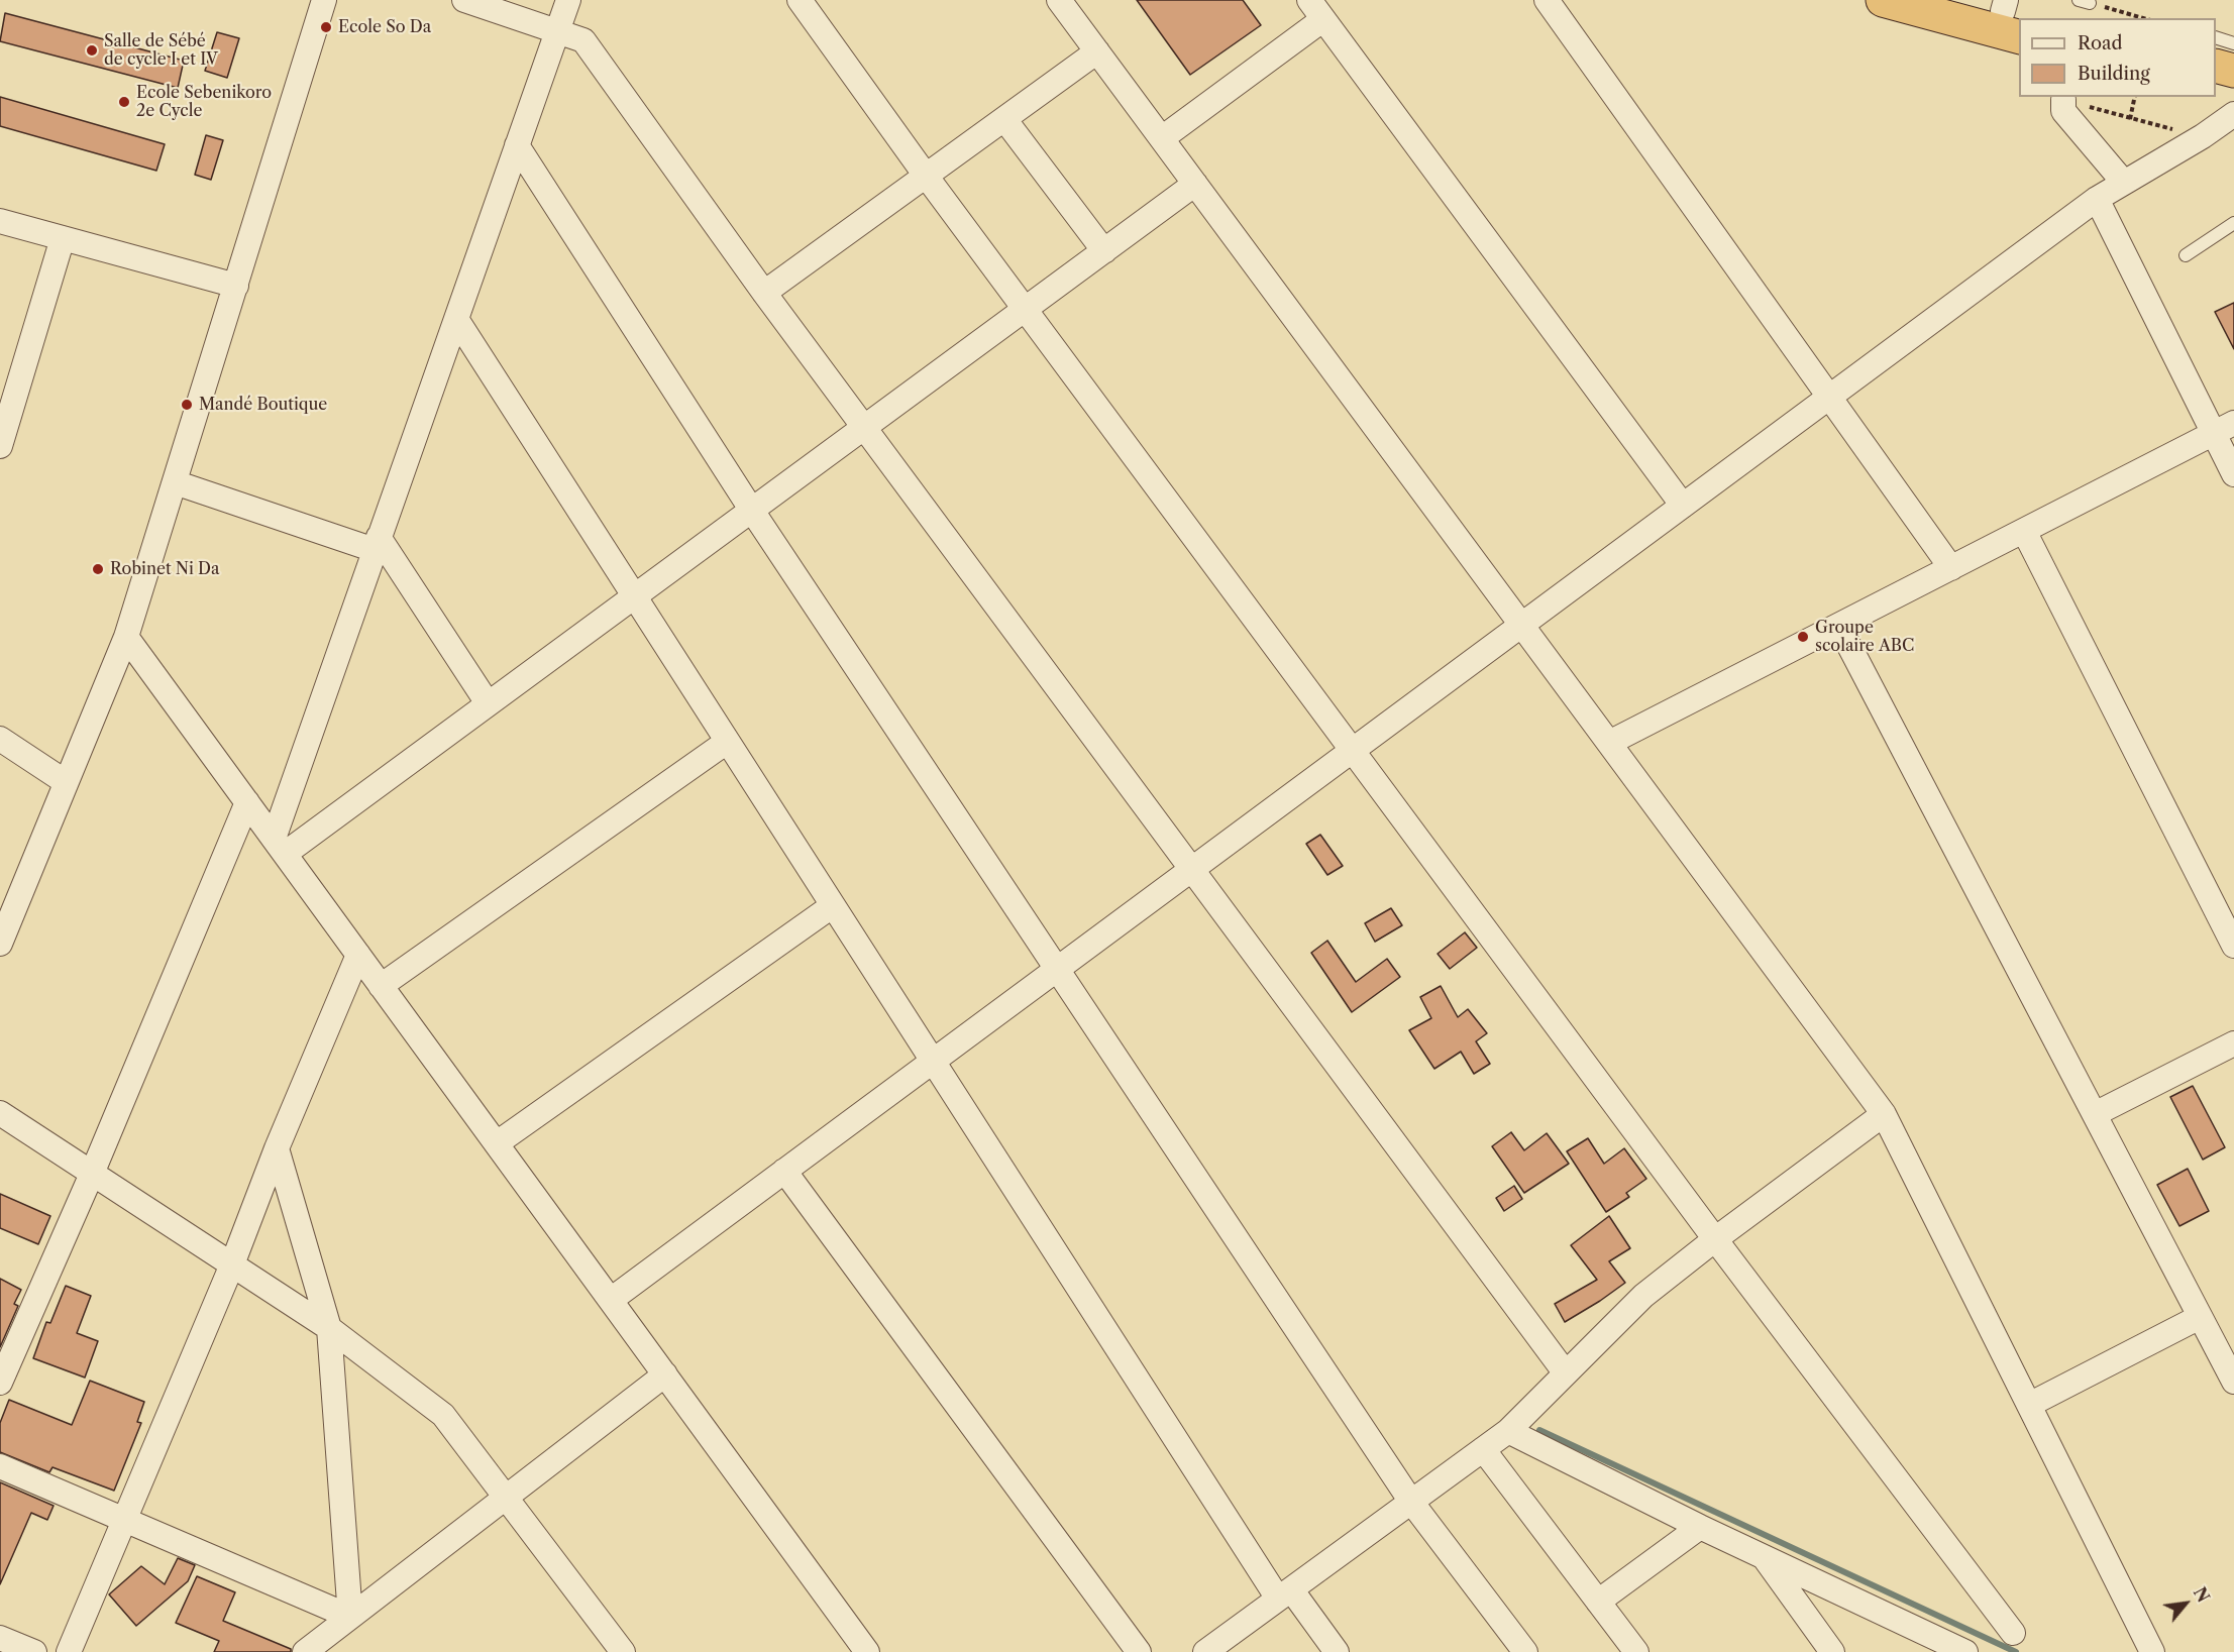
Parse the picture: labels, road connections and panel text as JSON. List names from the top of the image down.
{
  "places": [
    "Ecole So Da",
    "Salle de Sébé de cycle I et IV",
    "Ecole Sebenikoro 2e Cycle",
    "Mandé Boutique",
    "Robinet Ni Da",
    "Groupe scolaire ABC"
  ],
  "legend": ["Road", "Building"],
  "north": "top right"
}
